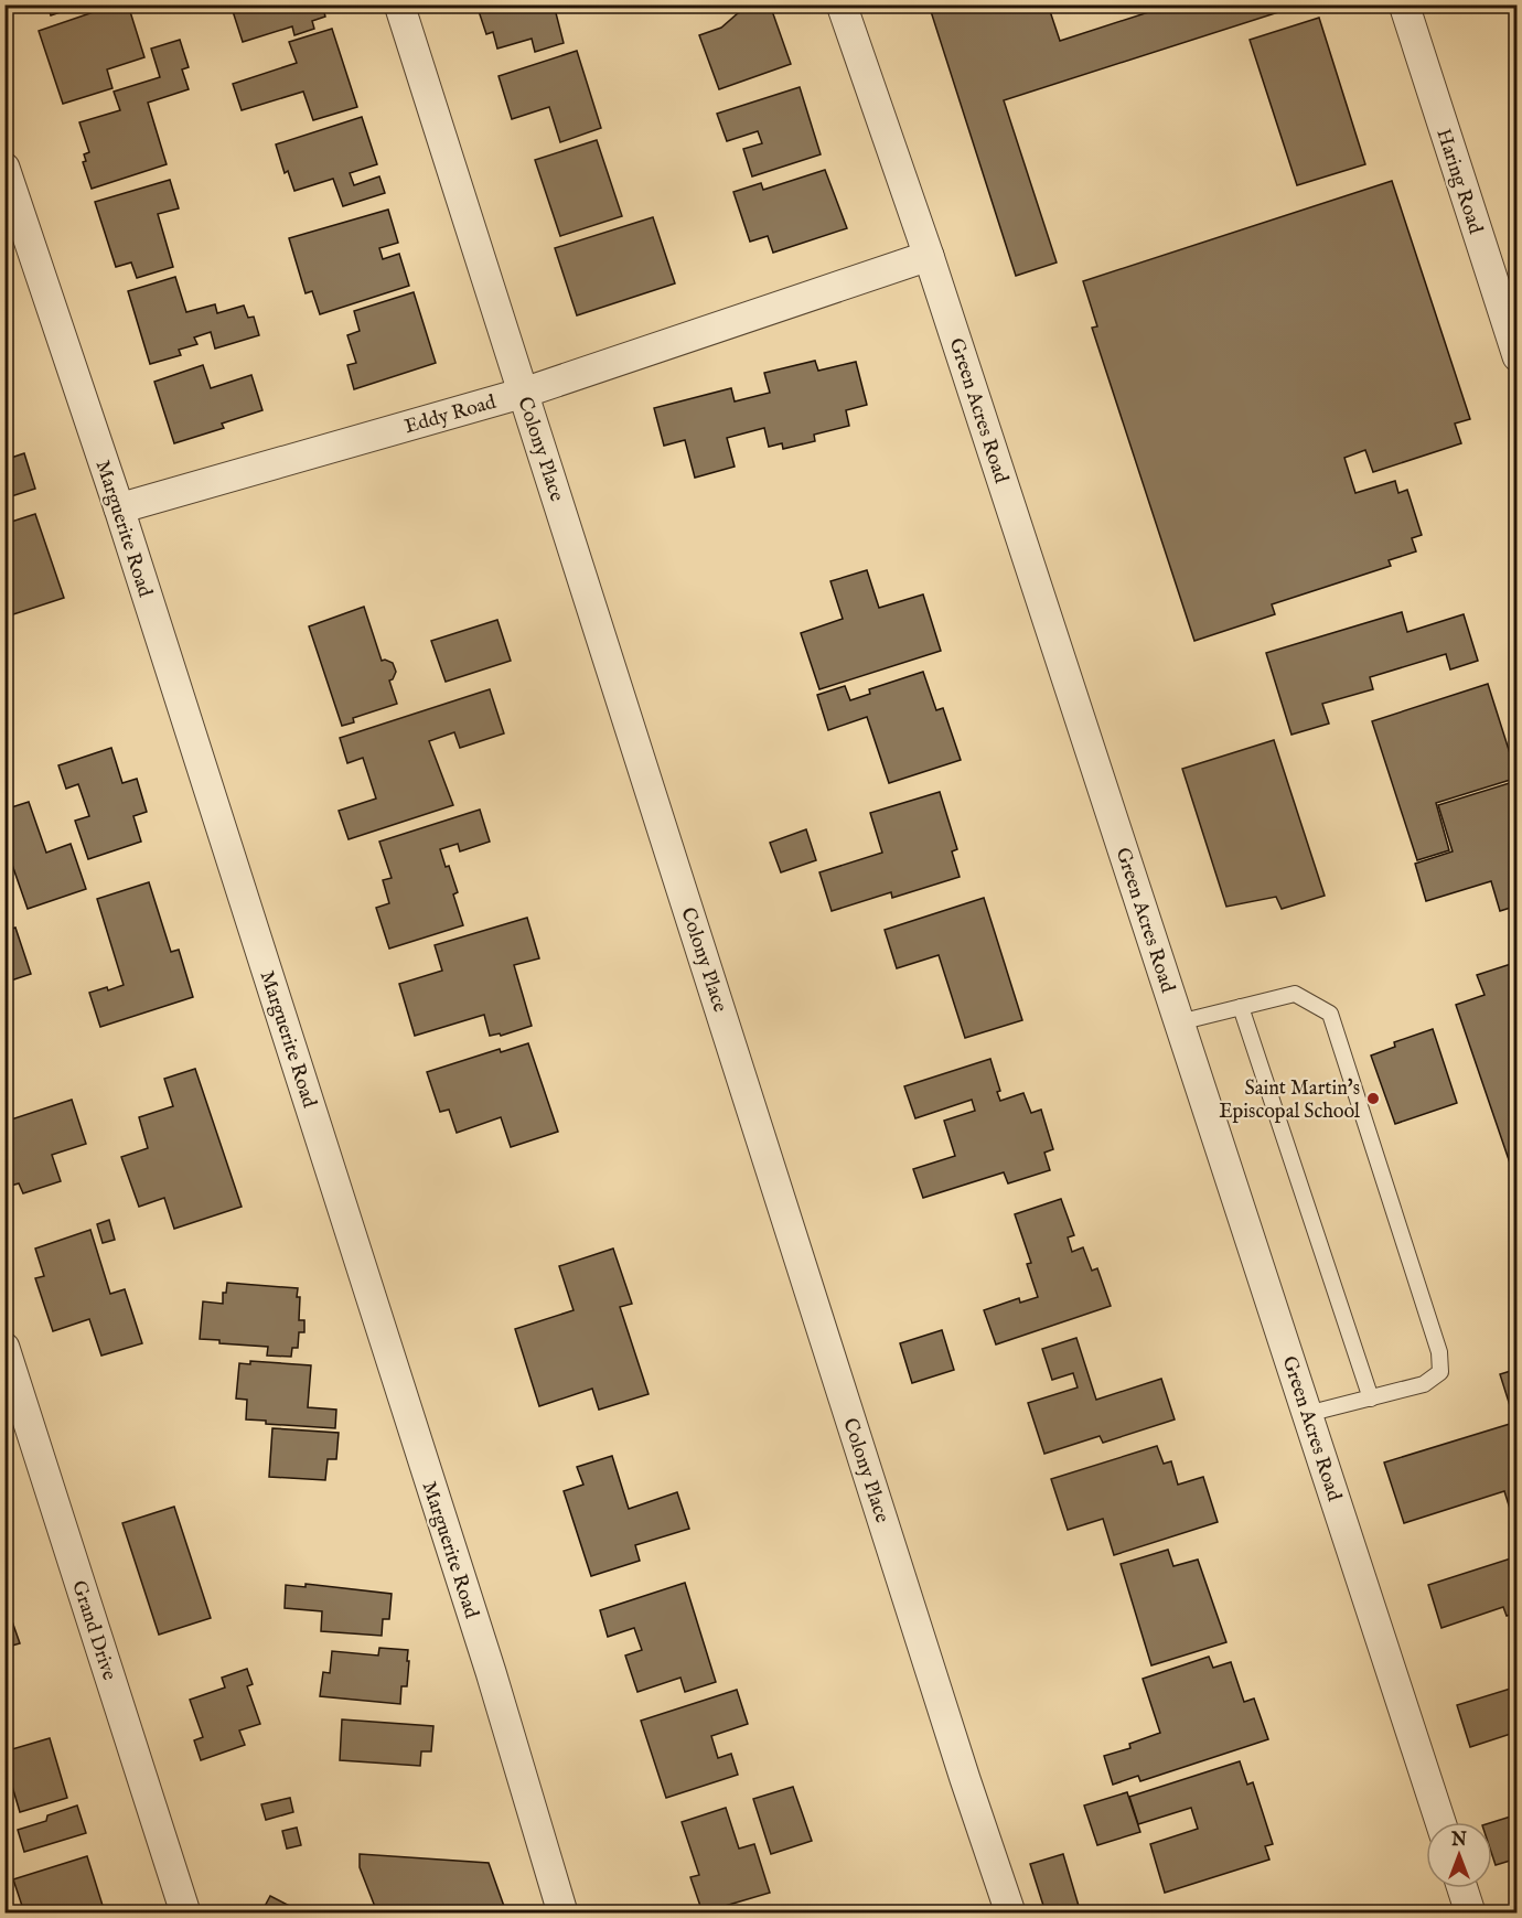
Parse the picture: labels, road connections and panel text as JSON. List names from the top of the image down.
{
  "streets": {
    "street": [
      "Haring Road",
      "Green Acres Road",
      "Eddy Road",
      "Colony Place",
      "Marguerite Road",
      "Grand Drive"
    ]
  },
  "crossings": [
    ["Green Acres Road", "Eddy Road"],
    ["Eddy Road", "Colony Place"],
    ["Eddy Road", "Marguerite Road"]
  ],
  "places": ["Saint Martin's Episcopal School"],
  "north": "top"
}
